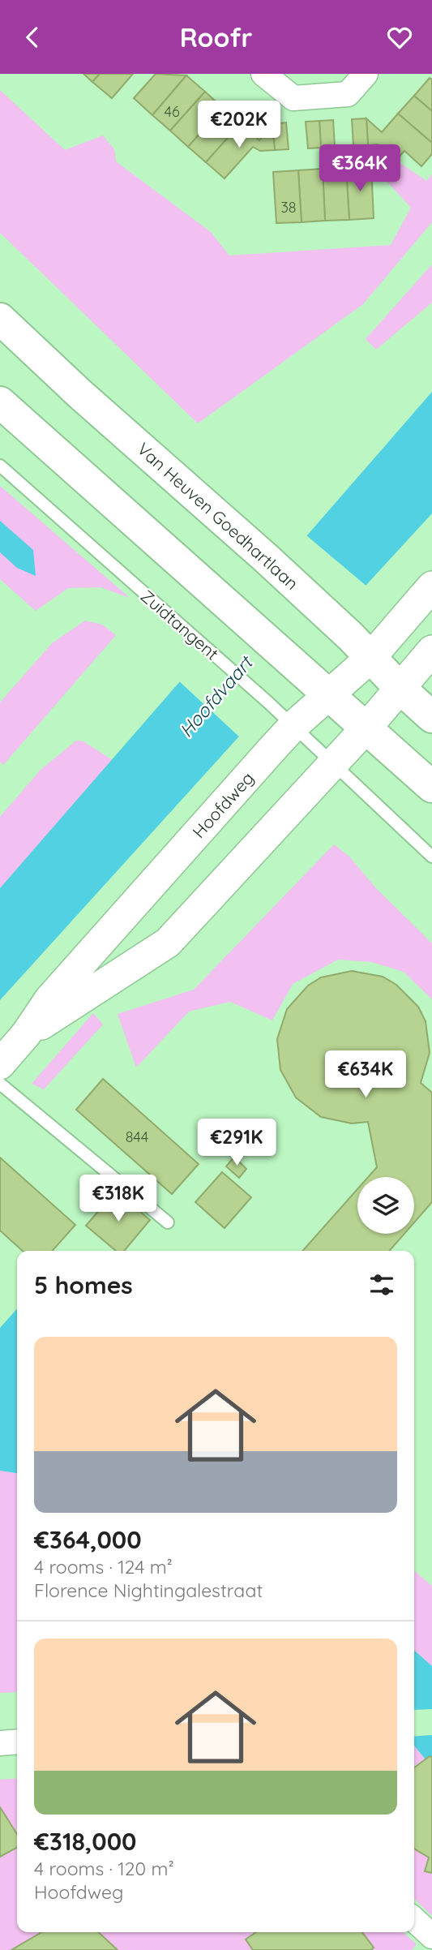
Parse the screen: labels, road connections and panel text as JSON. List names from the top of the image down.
{
  "streets": {
    "main road": ["Van Heuven Goedhartlaan"],
    "street": ["Hoofdweg"],
    "lane": ["Zuidtangent"]
  },
  "crossings": [
    ["Van Heuven Goedhartlaan", "Hoofdweg"],
    ["Zuidtangent", "Hoofdweg"]
  ],
  "water": ["Hoofdvaart"],
  "house_numbers": ["46", "38", "844"],
  "page": {
    "header": "Roofr",
    "price": [
      "€202K",
      "€364K",
      "€634K",
      "€291K",
      "€318K"
    ],
    "heading": "5 homes",
    "list": [
      {
        "name": "€364,000",
        "note": "4 rooms · 124 m² · Florence Nightingalestraat"
      },
      {
        "name": "€318,000",
        "note": "4 rooms · 120 m² · Hoofdweg"
      }
    ]
  }
}
